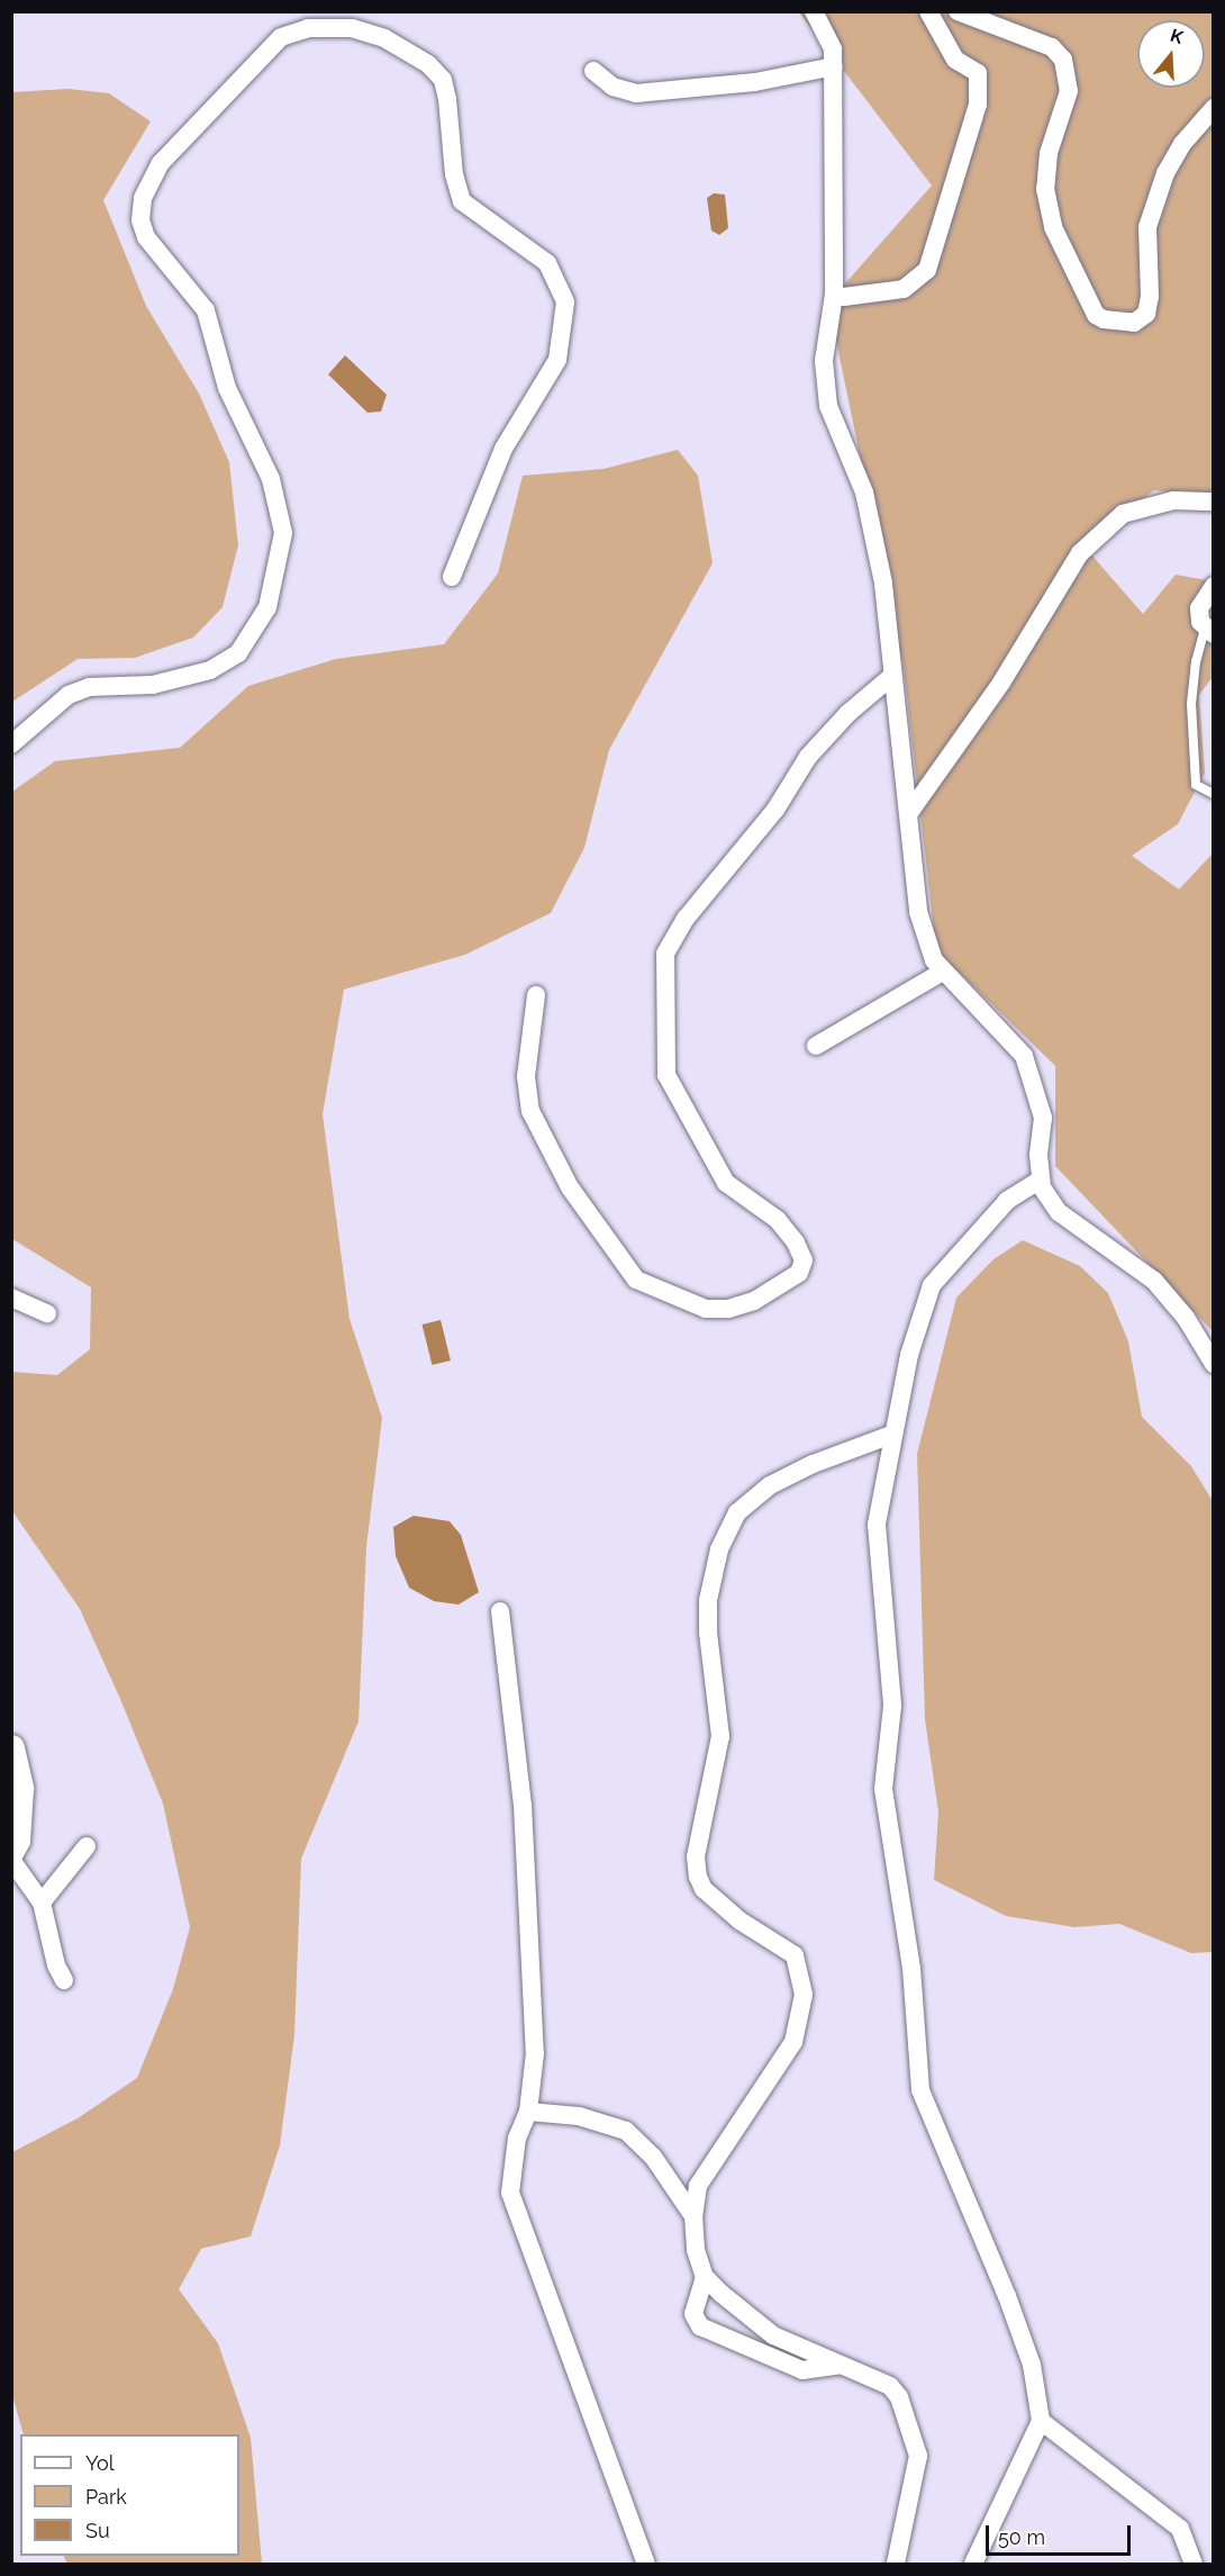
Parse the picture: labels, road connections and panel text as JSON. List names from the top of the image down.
{
  "legend": ["Yol", "Park", "Su"],
  "scale_bar": "50 m",
  "north": "top"
}
